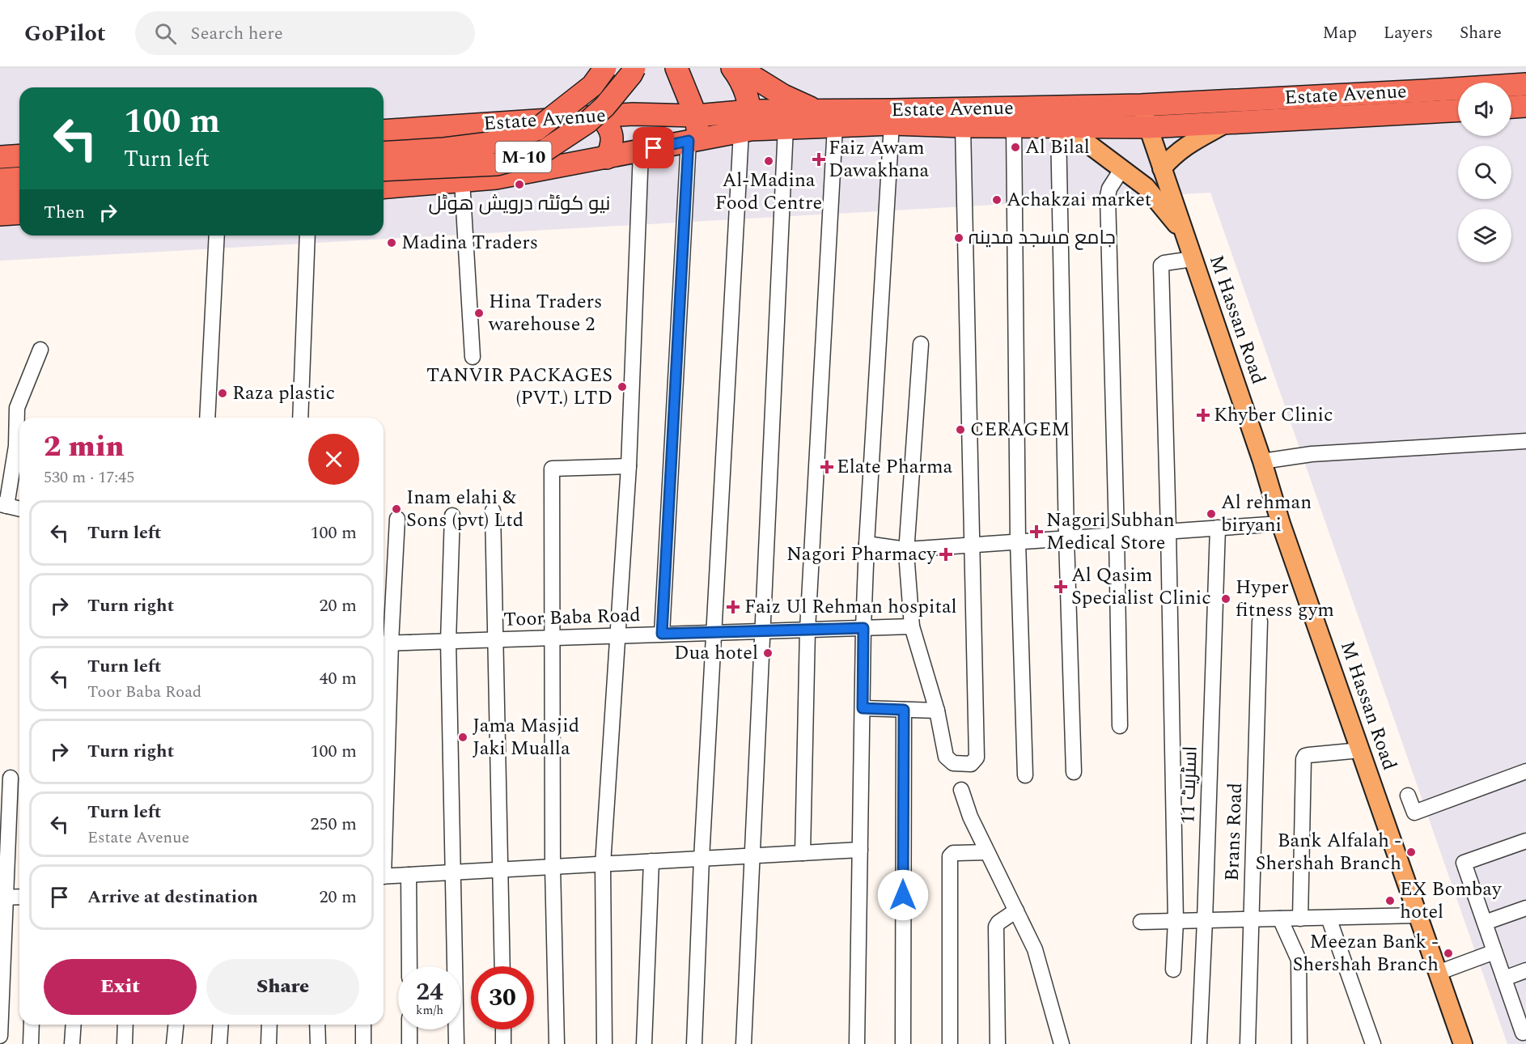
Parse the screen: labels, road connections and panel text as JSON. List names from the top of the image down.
{
  "streets": {
    "highway": ["Estate Avenue", "M-10"],
    "main road": ["M Hassan Road"],
    "street": ["Toor Baba Road", "اسٹریٹ 11", "Brans Road"]
  },
  "crossings": [
    ["Estate Avenue", "M Hassan Road"]
  ],
  "places": {
    "other": [
      "Al Bilal",
      "Al-Madina Food Centre",
      "نیو کوئٹہ درویش ھوٹل",
      "Achakzai market",
      "جامع مسجد مدینہ",
      "Madina Traders",
      "Hina Traders warehouse 2",
      "TANVIR PACKAGES (PVT.) LTD",
      "Raza plastic",
      "CERAGEM",
      "Inam elahi & Sons (pvt) Ltd",
      "Al rehman biryani",
      "Hyper fitness gym",
      "Dua hotel",
      "Jama Masjid Jaki Mualla",
      "Bank Alfalah - Shershah Branch",
      "EX Bombay hotel",
      "Meezan Bank - Shershah Branch"
    ],
    "health": [
      "Faiz Awam Dawakhana",
      "Khyber Clinic",
      "Elate Pharma",
      "Nagori Subhan Medical Store",
      "Nagori Pharmacy",
      "Al Qasim Specialist Clinic",
      "Faiz Ul Rehman hospital"
    ]
  },
  "page": {
    "header": "GoPilot",
    "search": "Search here",
    "nav": ["Map", "Layers", "Share"],
    "turn": ["100 m", "Turn left"],
    "then": "Then",
    "heading": ["2 min", "530 m · 17:45"],
    "list": [
      {
        "name": "Turn left",
        "value": "100 m"
      },
      {
        "name": "Turn right",
        "value": "20 m"
      },
      {
        "name": "Turn left",
        "note": "Toor Baba Road",
        "value": "40 m"
      },
      {
        "name": "Turn right",
        "value": "100 m"
      },
      {
        "name": "Turn left",
        "note": "Estate Avenue",
        "value": "250 m"
      },
      {
        "name": "Arrive at destination",
        "value": "20 m"
      }
    ],
    "buttons": ["Exit", "Share"],
    "speed": "24 km/h",
    "limit": "30"
  }
}
